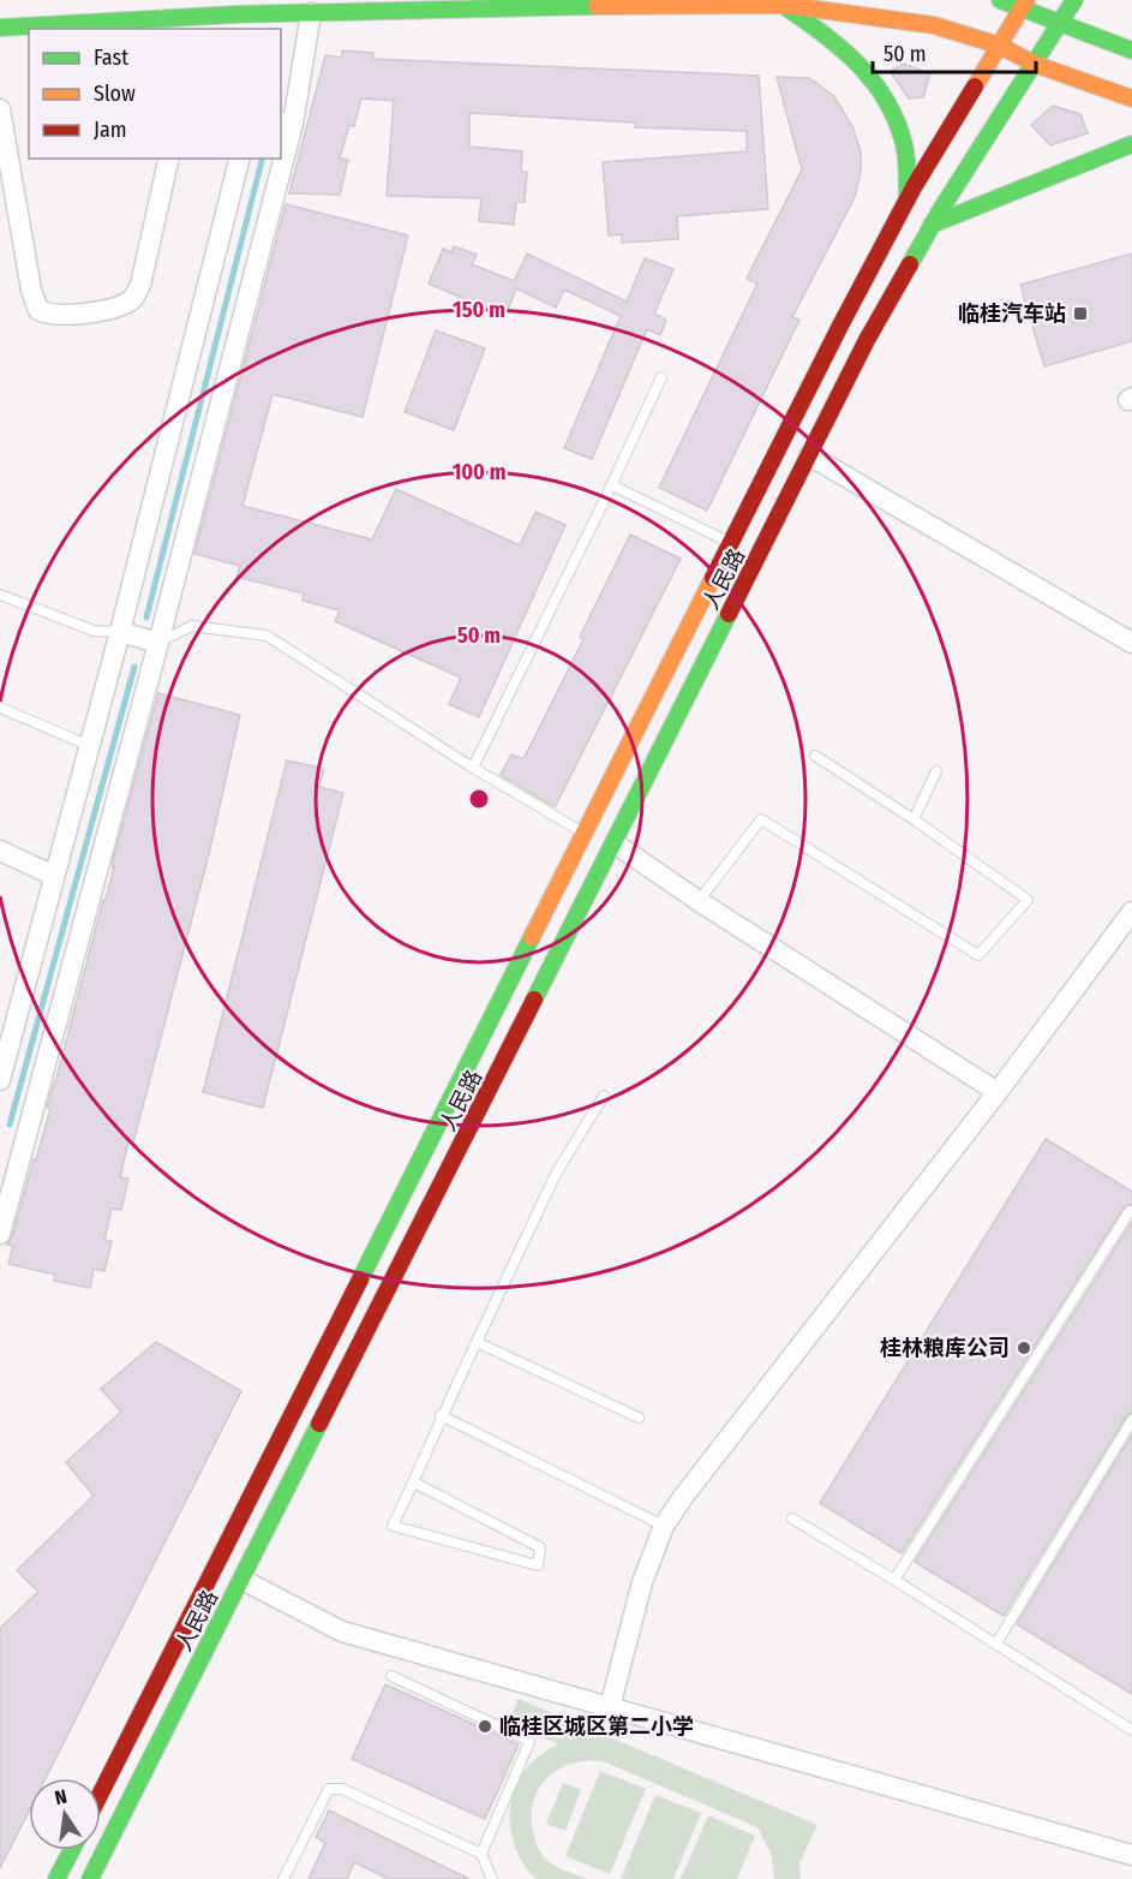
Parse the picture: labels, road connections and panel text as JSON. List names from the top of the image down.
{
  "streets": {
    "main road": ["人民路"]
  },
  "places": {
    "transit": ["临桂汽车站"],
    "other": ["桂林粮库公司", "临桂区城区第二小学"]
  },
  "legend": ["Fast", "Slow", "Jam"],
  "scale_bar": "50 m",
  "north": "top",
  "rings": ["150 m", "100 m", "50 m"]
}
